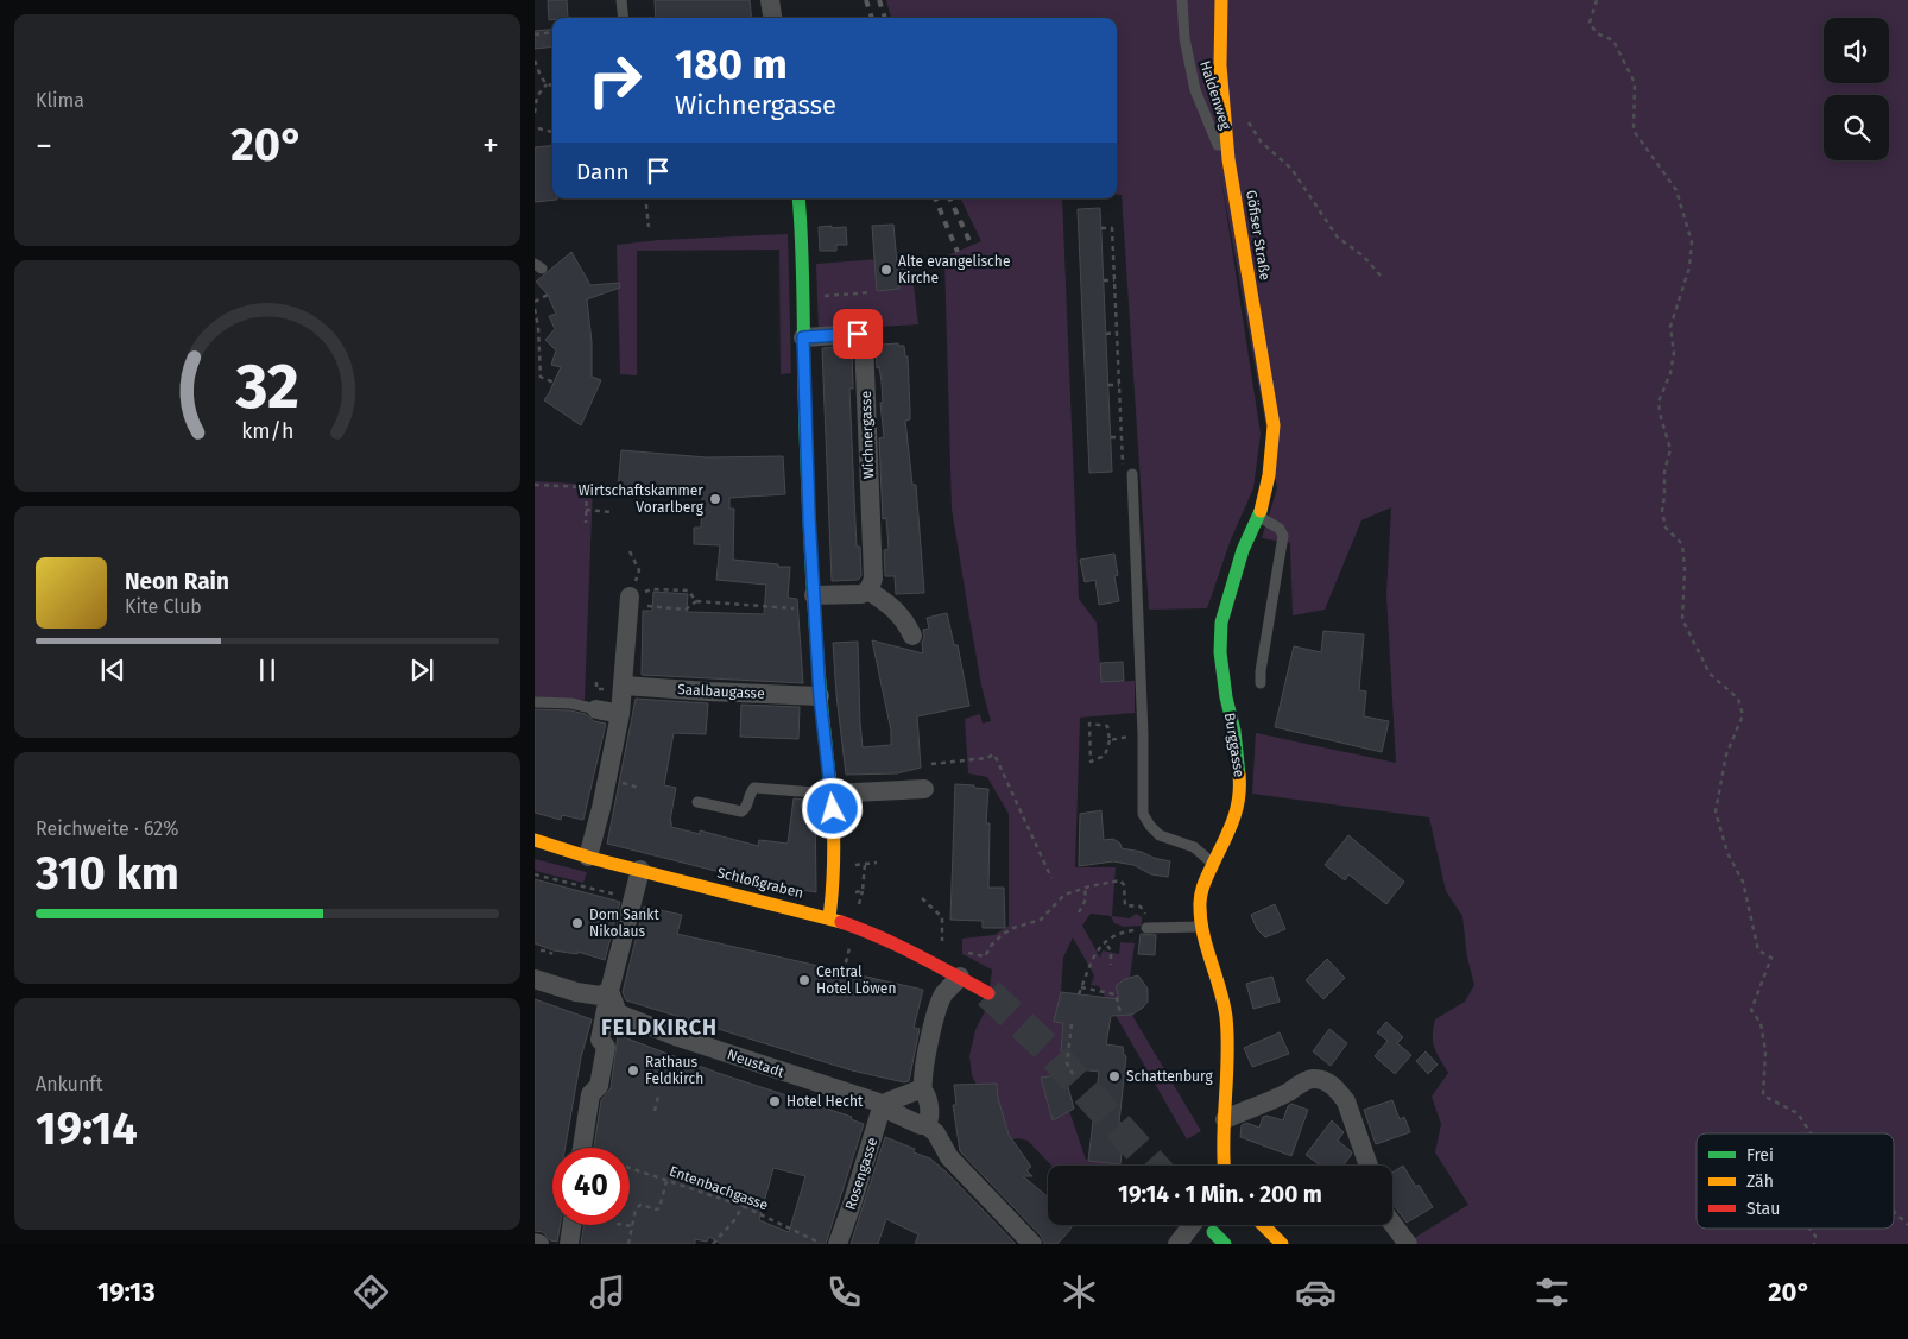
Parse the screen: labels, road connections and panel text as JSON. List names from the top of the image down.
{
  "streets": {
    "main road": ["Göfiser Straße", "Burggasse", "Schloßgraben"],
    "street": [
      "Wichnergasse",
      "Saalbaugasse",
      "Neustadt",
      "Rosengasse"
    ],
    "lane": ["Haldenweg"],
    "path": ["Entenbachgasse"]
  },
  "crossings": [
    ["Haldenweg", "Göfiser Straße"],
    ["Göfiser Straße", "Burggasse"],
    ["Neustadt", "Rosengasse"]
  ],
  "districts": ["FELDKIRCH"],
  "places": [
    "Alte evangelische Kirche",
    "Wirtschaftskammer Vorarlberg",
    "Dom Sankt Nikolaus",
    "Central Hotel Löwen",
    "Rathaus Feldkirch",
    "Schattenburg",
    "Hotel Hecht"
  ],
  "legend": ["Frei", "Zäh", "Stau"],
  "page": {
    "tile": [
      "Klima",
      ["Reichweite · 62%", "310 km"],
      ["Ankunft", "19:14"]
    ],
    "turn": ["180 m", "Wichnergasse"],
    "heat": ["−", "20°", "+"],
    "then": "Dann",
    "song": ["Neon Rain", "Kite Club"],
    "limit": "40",
    "trip": "19:14 · 1 Min. · 200 m",
    "tabs": ["19:13", "20°"],
    "gauge": ["32", "km/h"]
  }
}
